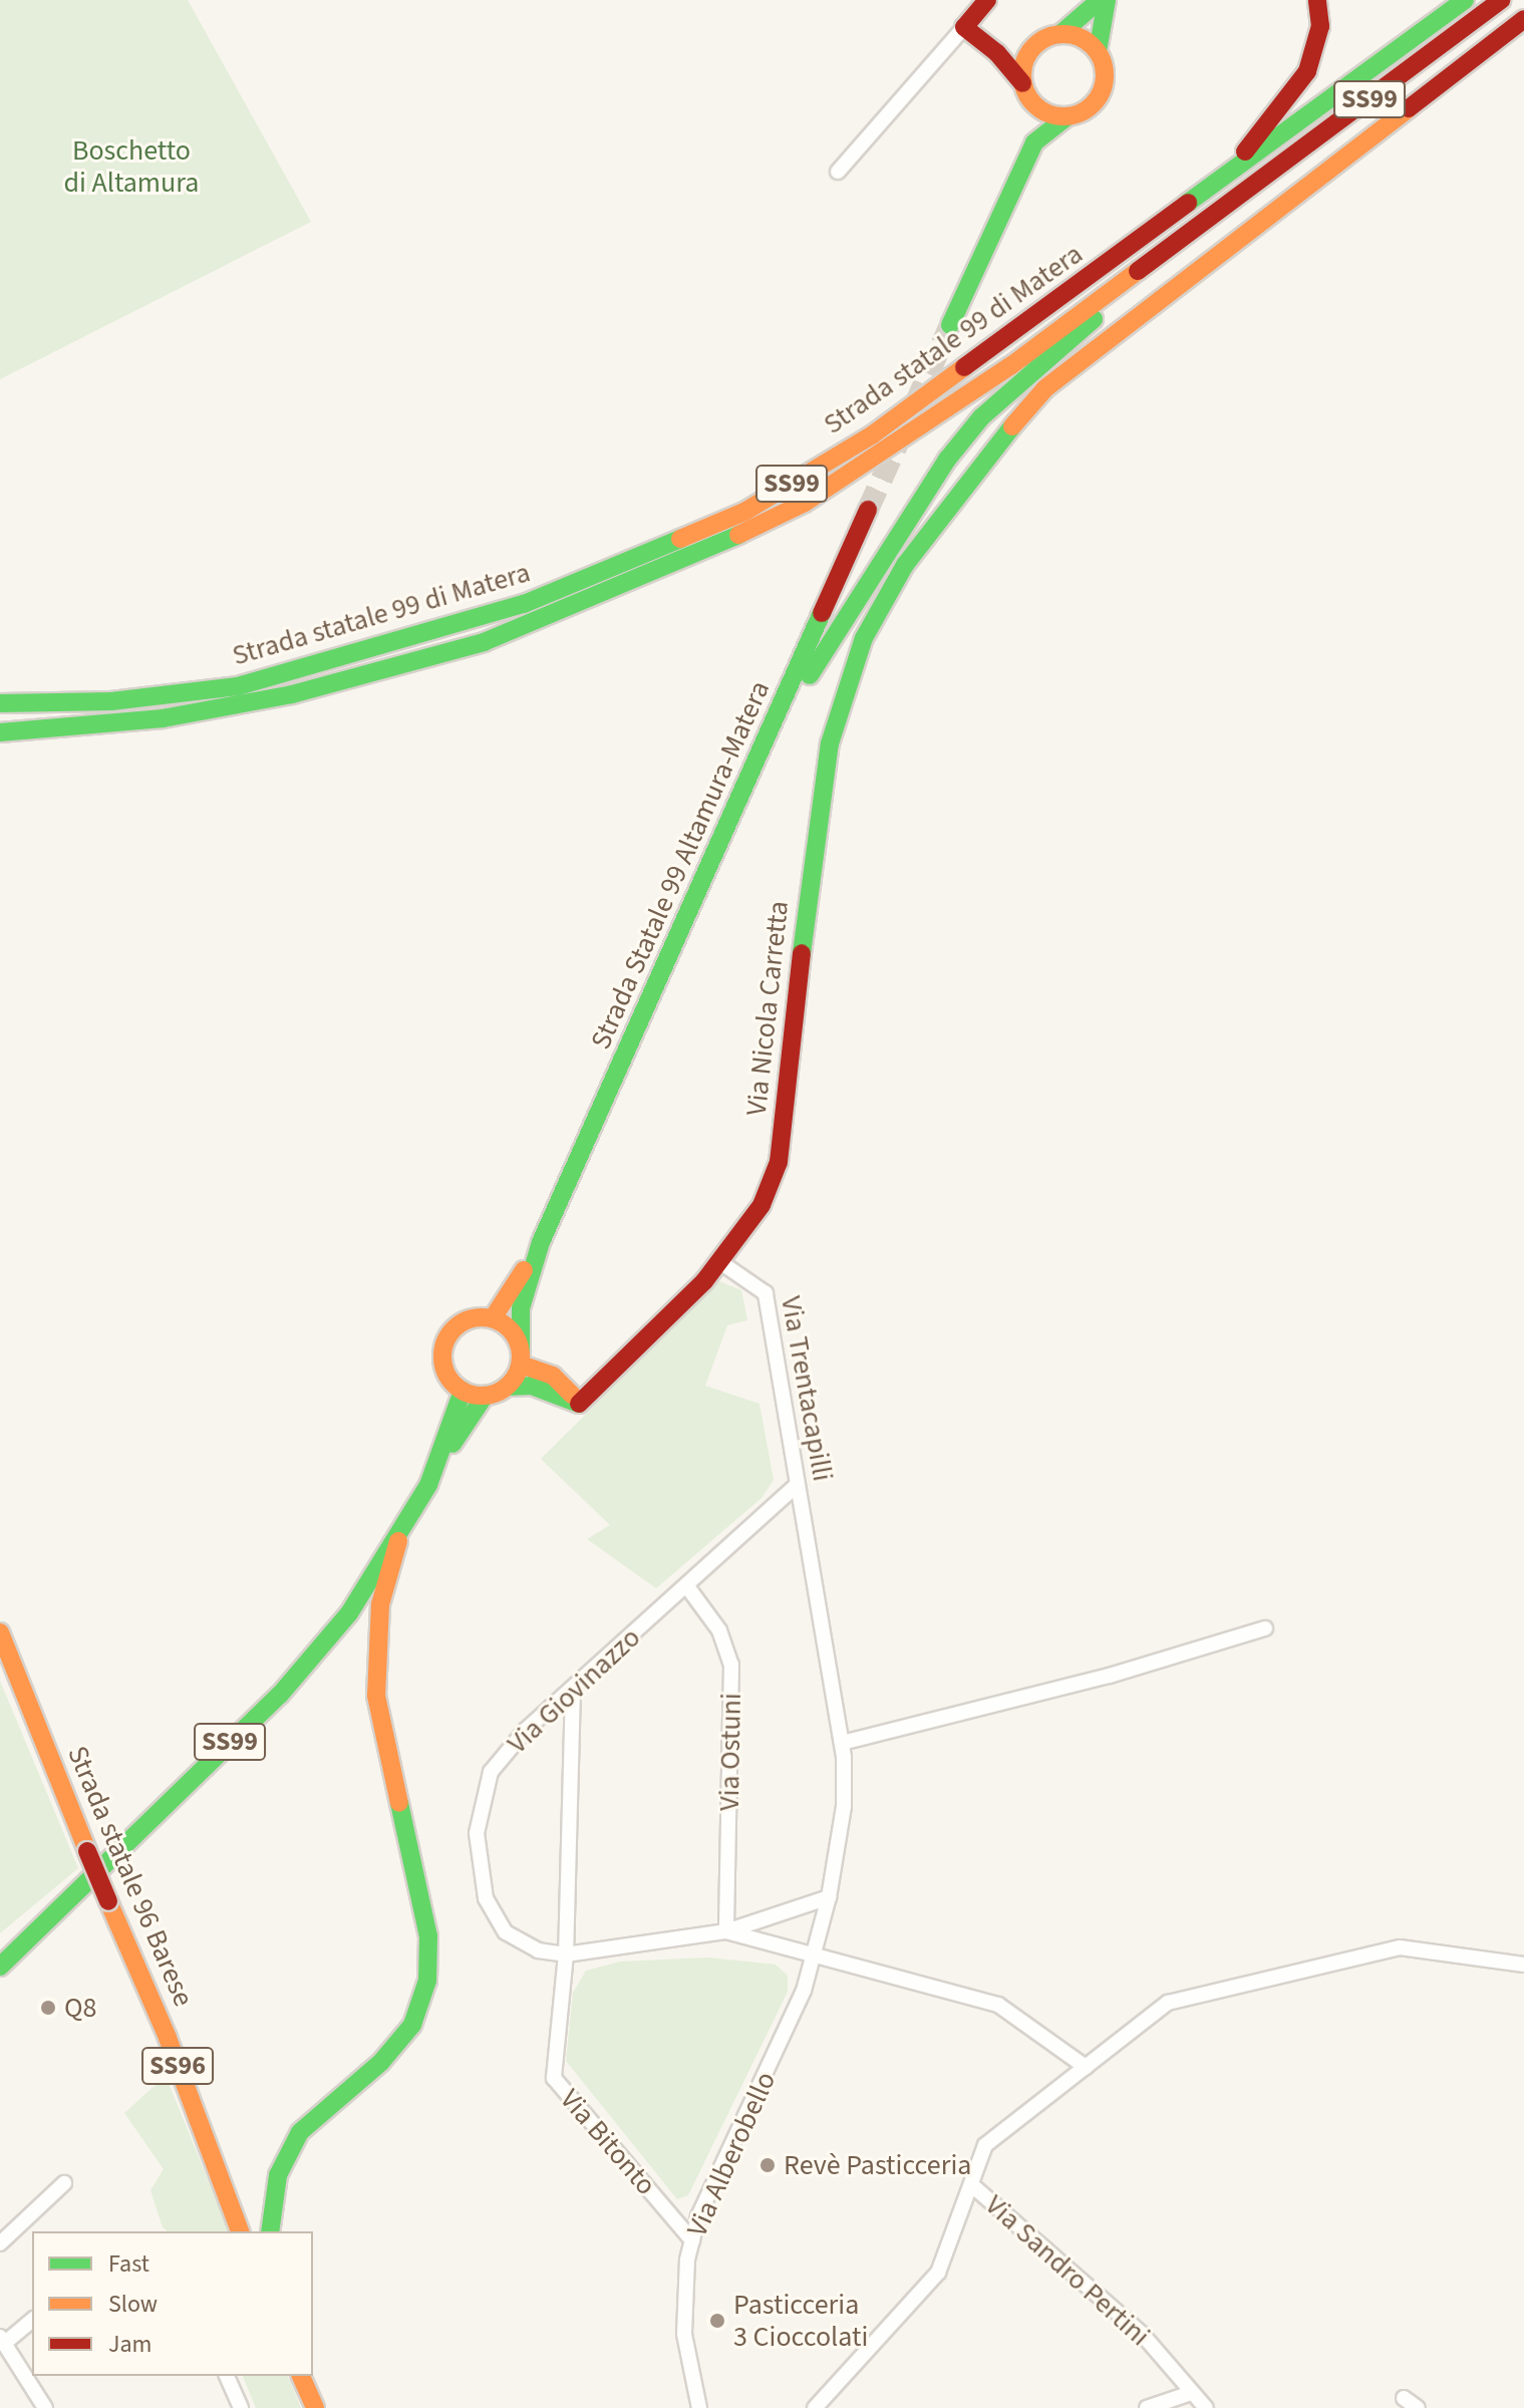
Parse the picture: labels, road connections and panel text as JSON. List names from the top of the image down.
{
  "streets": {
    "main road": [
      "SS99",
      "Strada statale 99 di Matera",
      "Strada Statale 99 Altamura-Matera",
      "Via Nicola Carretta",
      "Strada statale 96 Barese",
      "SS96"
    ],
    "street": [
      "Via Trentacapilli",
      "Via Giovinazzo",
      "Via Ostuni",
      "Via Bitonto",
      "Via Alberobello",
      "Via Sandro Pertini"
    ]
  },
  "crossings": [
    ["SS99", "Strada statale 99 di Matera"],
    ["SS99", "Strada Statale 99 Altamura-Matera"],
    ["Via Nicola Carretta", "Via Trentacapilli"],
    ["Via Trentacapilli", "Via Giovinazzo"],
    ["Via Trentacapilli", "Via Alberobello"],
    ["Via Giovinazzo", "Via Ostuni"],
    ["Via Giovinazzo", "Via Bitonto"],
    ["Via Bitonto", "Via Alberobello"]
  ],
  "parks": ["Boschetto di Altamura"],
  "places": ["Q8", "Revè Pasticceria", "Pasticceria 3 Cioccolati"],
  "legend": ["Fast", "Slow", "Jam"]
}
